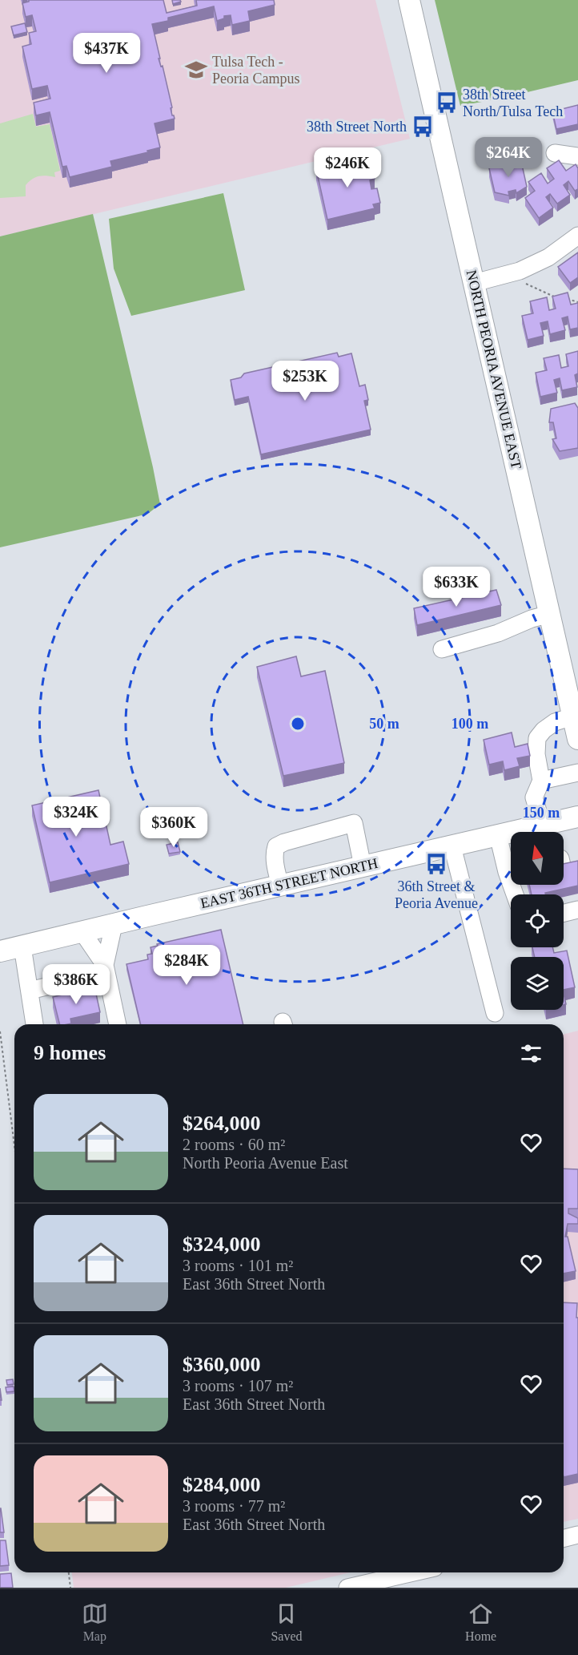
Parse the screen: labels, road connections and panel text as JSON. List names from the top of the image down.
{
  "streets": {
    "main road": ["NORTH PEORIA AVENUE EAST", "EAST 36TH STREET NORTH"]
  },
  "places": {
    "school or university": ["Tulsa Tech - Peoria Campus"],
    "bus stop": ["38th Street North/Tulsa Tech", "38th Street North", "36th Street & Peoria Avenue"]
  },
  "north": "top",
  "page": {
    "price": [
      "$437K",
      "$264K",
      "$246K",
      "$253K",
      "$633K",
      "$324K",
      "$360K",
      "$284K",
      "$386K"
    ],
    "heading": "9 homes",
    "list": [
      {
        "name": "$264,000",
        "note": "2 rooms · 60 m² · North Peoria Avenue East"
      },
      {
        "name": "$324,000",
        "note": "3 rooms · 101 m² · East 36th Street North"
      },
      {
        "name": "$360,000",
        "note": "3 rooms · 107 m² · East 36th Street North"
      },
      {
        "name": "$284,000",
        "note": "3 rooms · 77 m² · East 36th Street North"
      }
    ],
    "tabs": ["Map", "Saved", "Home"]
  },
  "rings": ["50 m", "100 m", "150 m"]
}
